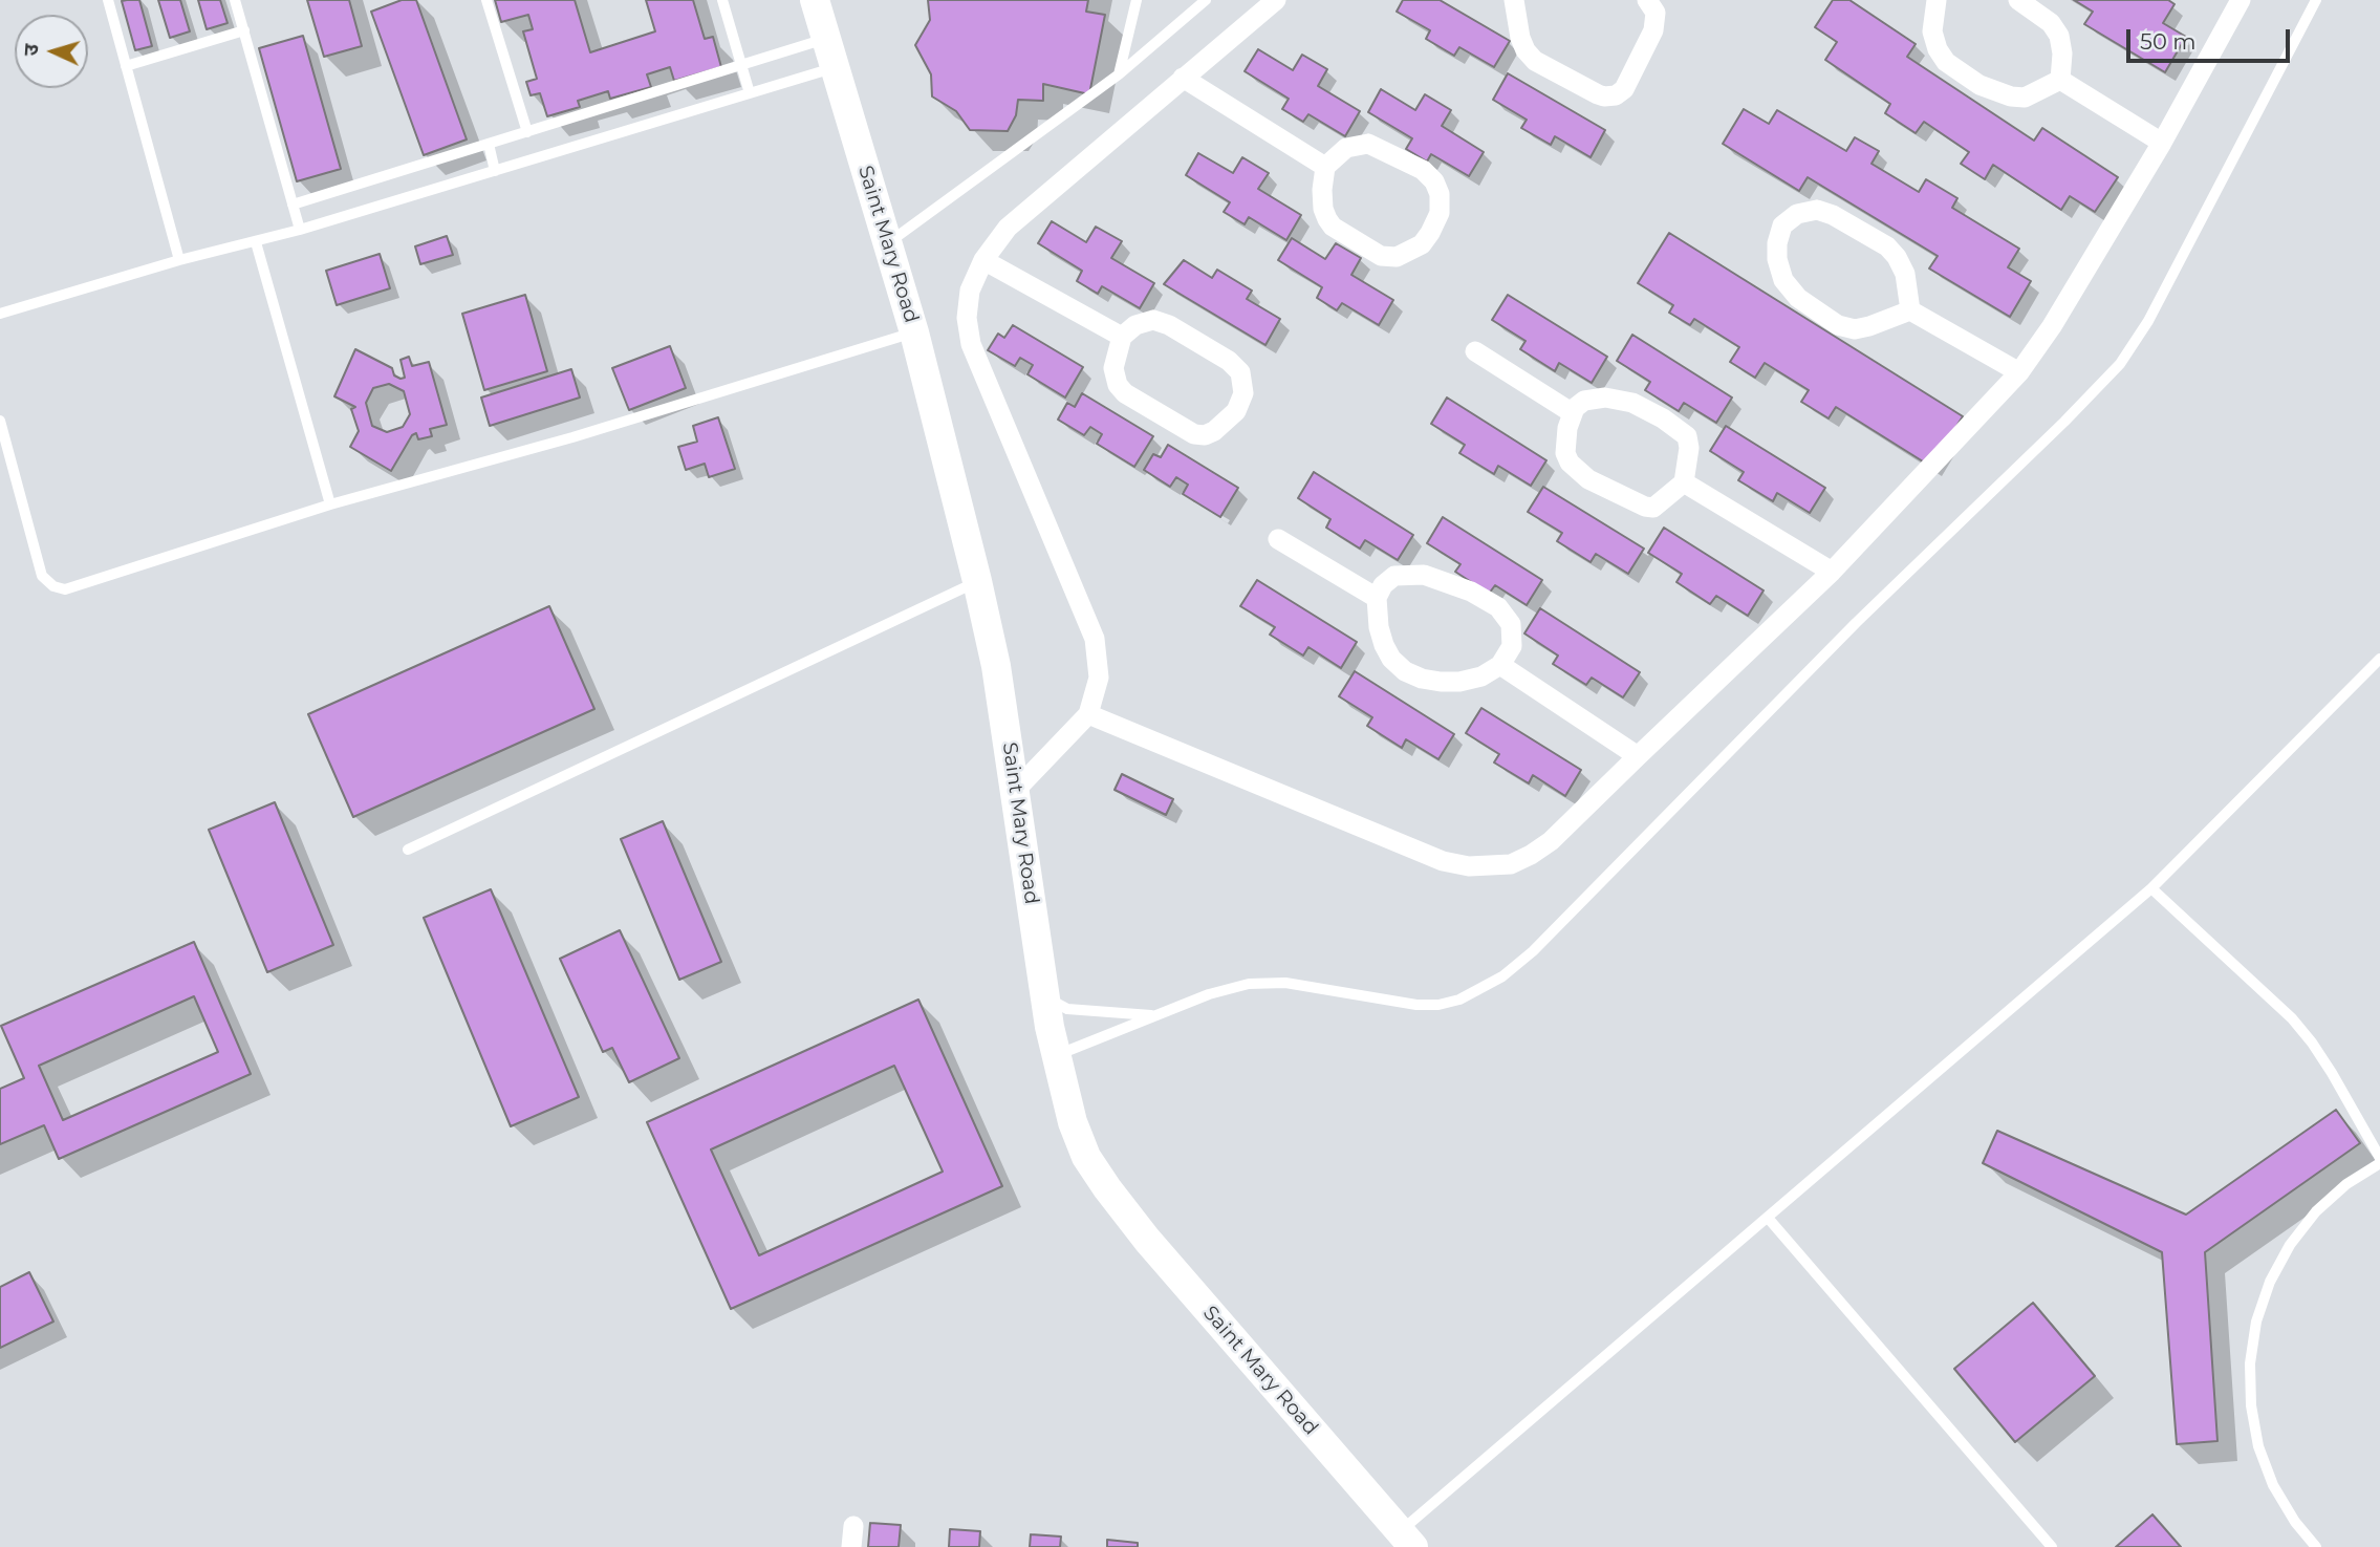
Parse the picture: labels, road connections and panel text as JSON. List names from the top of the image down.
{
  "streets": {
    "street": ["Saint Mary Road"]
  },
  "scale_bar": "50 m",
  "north": "left"
}
